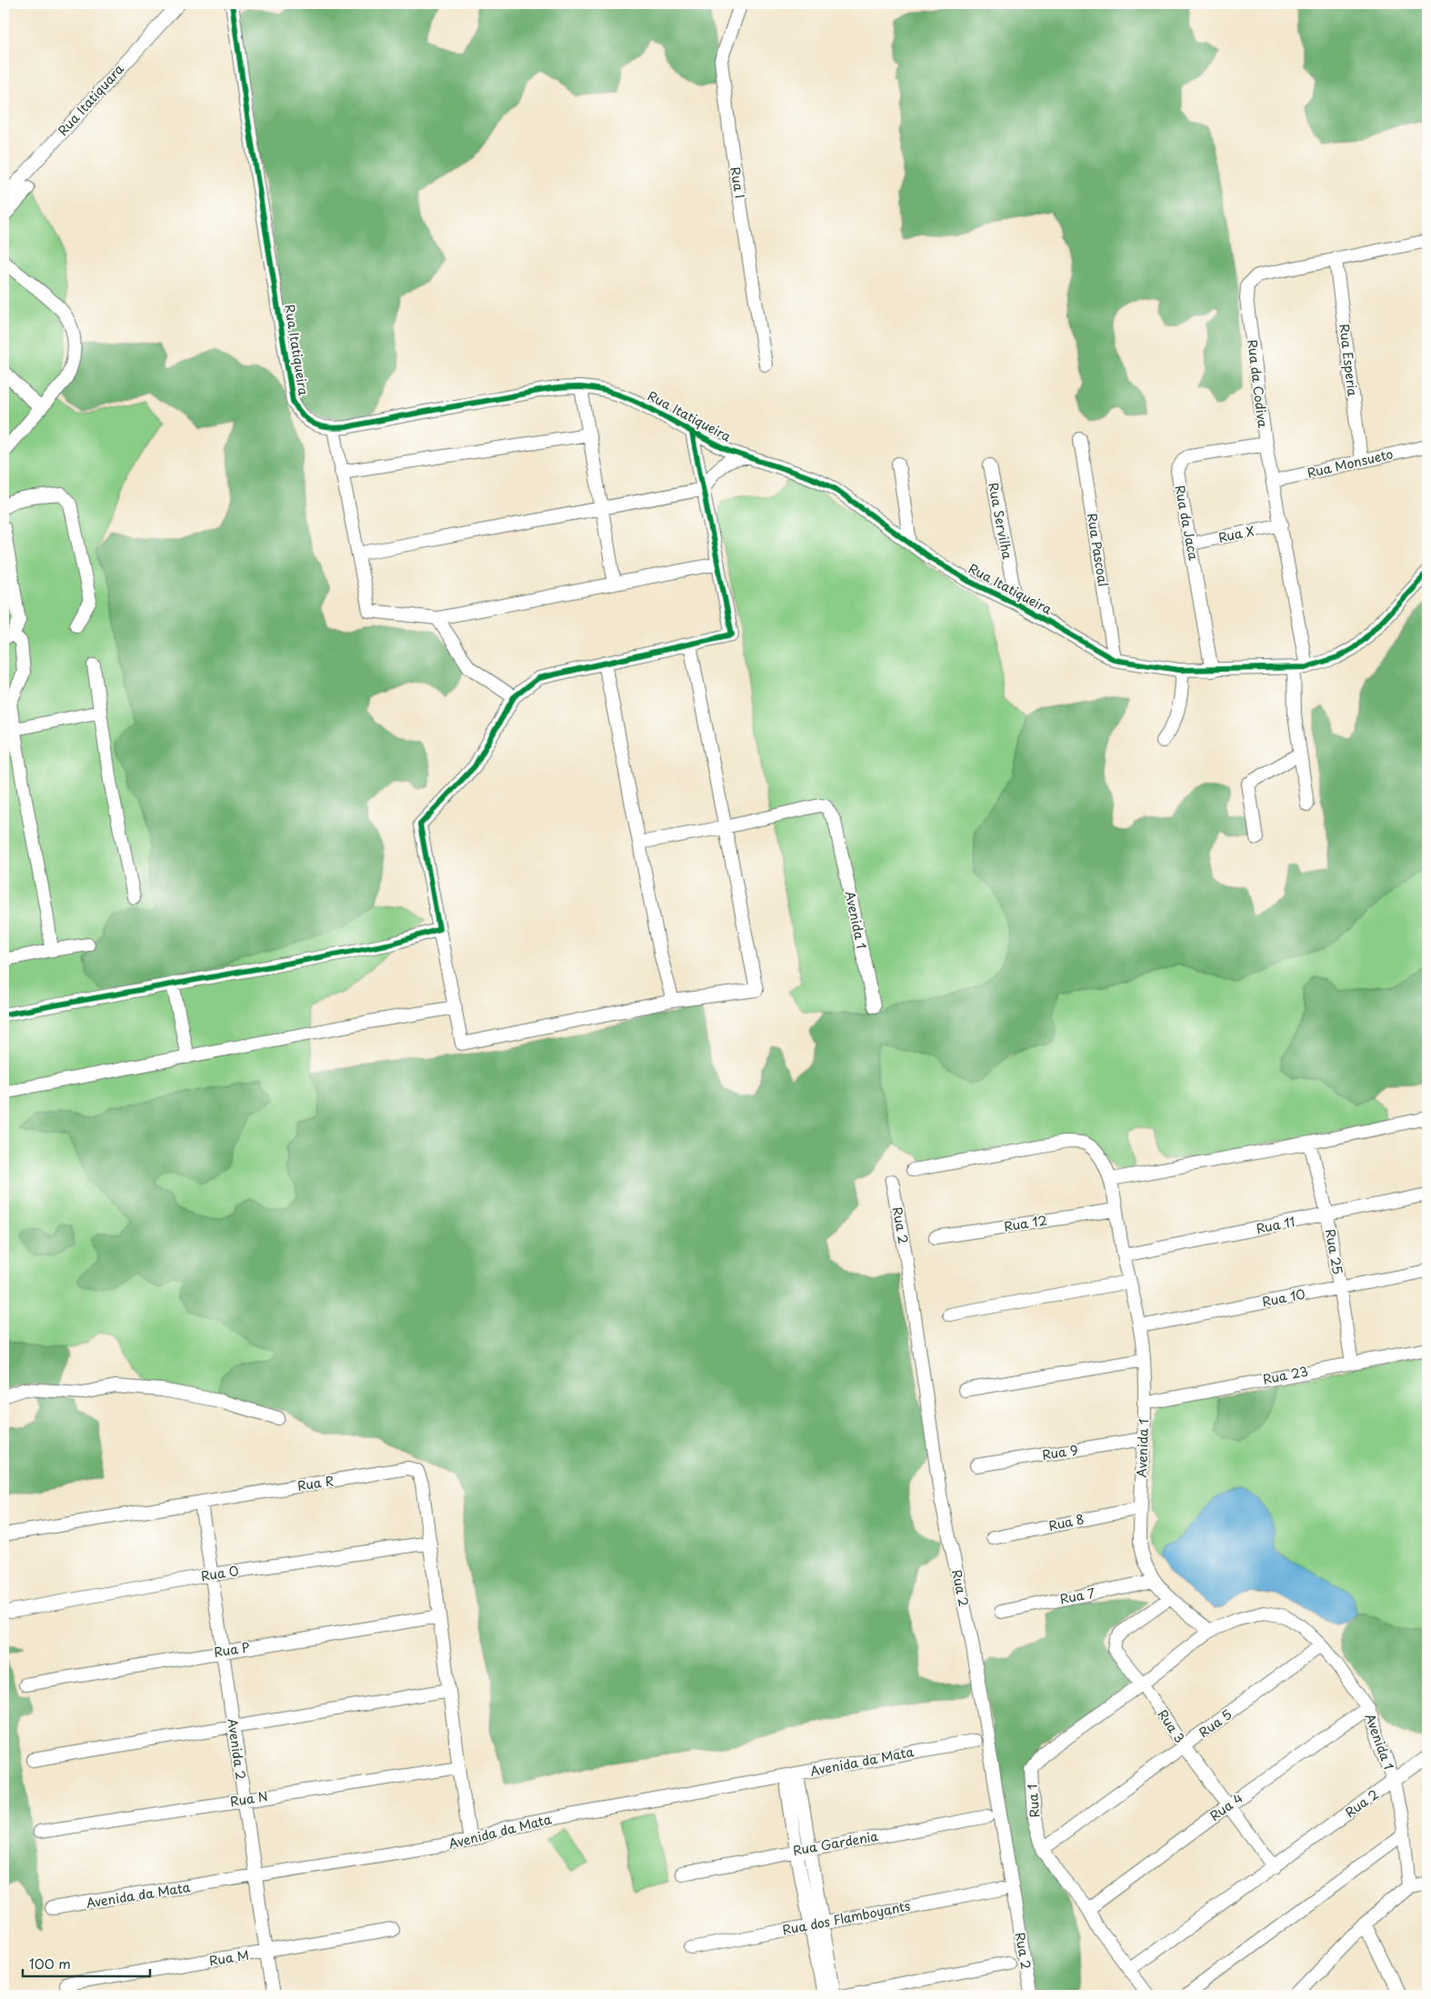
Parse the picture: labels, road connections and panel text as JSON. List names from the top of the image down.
{
  "streets": {
    "street": [
      "Rua Itatiquara",
      "Rua I",
      "Rua Itatiqueira",
      "Rua Esperia",
      "Rua da Codiva",
      "Rua Monsueto",
      "Rua Servilha",
      "Rua da Jaca",
      "Rua X",
      "Rua Pascoal",
      "Avenida 1",
      "Rua 12",
      "Rua 2",
      "Rua 11",
      "Rua 25",
      "Rua 10",
      "Rua 23",
      "Rua 9",
      "Rua R",
      "Rua 8",
      "Rua O",
      "Rua 7",
      "Rua P",
      "Rua 5",
      "Rua 3",
      "Avenida 2",
      "Avenida da Mata",
      "Rua N",
      "Rua 1",
      "Rua 4",
      "Rua Gardenia",
      "Rua dos Flamboyants",
      "Rua M"
    ]
  },
  "crossings": [
    ["Rua Itatiqueira", "Rua da Codiva"],
    ["Rua Itatiqueira", "Rua Servilha"],
    ["Rua Itatiqueira", "Rua da Jaca"],
    ["Rua Itatiqueira", "Rua Pascoal"],
    ["Rua Esperia", "Rua da Codiva"],
    ["Rua Esperia", "Rua Monsueto"],
    ["Rua da Codiva", "Rua Monsueto"],
    ["Rua da Codiva", "Rua da Jaca"],
    ["Rua da Codiva", "Rua X"],
    ["Rua da Jaca", "Rua X"],
    ["Avenida 1", "Rua 12"],
    ["Avenida 1", "Rua 2"],
    ["Avenida 1", "Rua 11"],
    ["Avenida 1", "Rua 10"],
    ["Avenida 1", "Rua 23"],
    ["Avenida 1", "Rua 9"],
    ["Avenida 1", "Rua 8"],
    ["Avenida 1", "Rua 7"],
    ["Avenida 1", "Rua 5"],
    ["Avenida 1", "Rua 3"],
    ["Avenida 1", "Rua 1"],
    ["Avenida 1", "Rua 4"],
    ["Rua 2", "Rua 3"],
    ["Rua 2", "Rua 1"],
    ["Rua 11", "Rua 25"],
    ["Rua 25", "Rua 10"],
    ["Rua 25", "Rua 23"],
    ["Rua R", "Rua O"],
    ["Rua R", "Avenida 2"],
    ["Rua O", "Avenida 2"],
    ["Rua P", "Avenida 2"],
    ["Rua 5", "Rua 3"],
    ["Rua 5", "Rua 1"],
    ["Rua 3", "Rua 1"],
    ["Rua 3", "Rua 4"],
    ["Avenida 2", "Avenida da Mata"],
    ["Avenida 2", "Rua N"],
    ["Avenida 2", "Rua M"],
    ["Rua 1", "Rua 4"]
  ],
  "scale_bar": "100 m"
}
